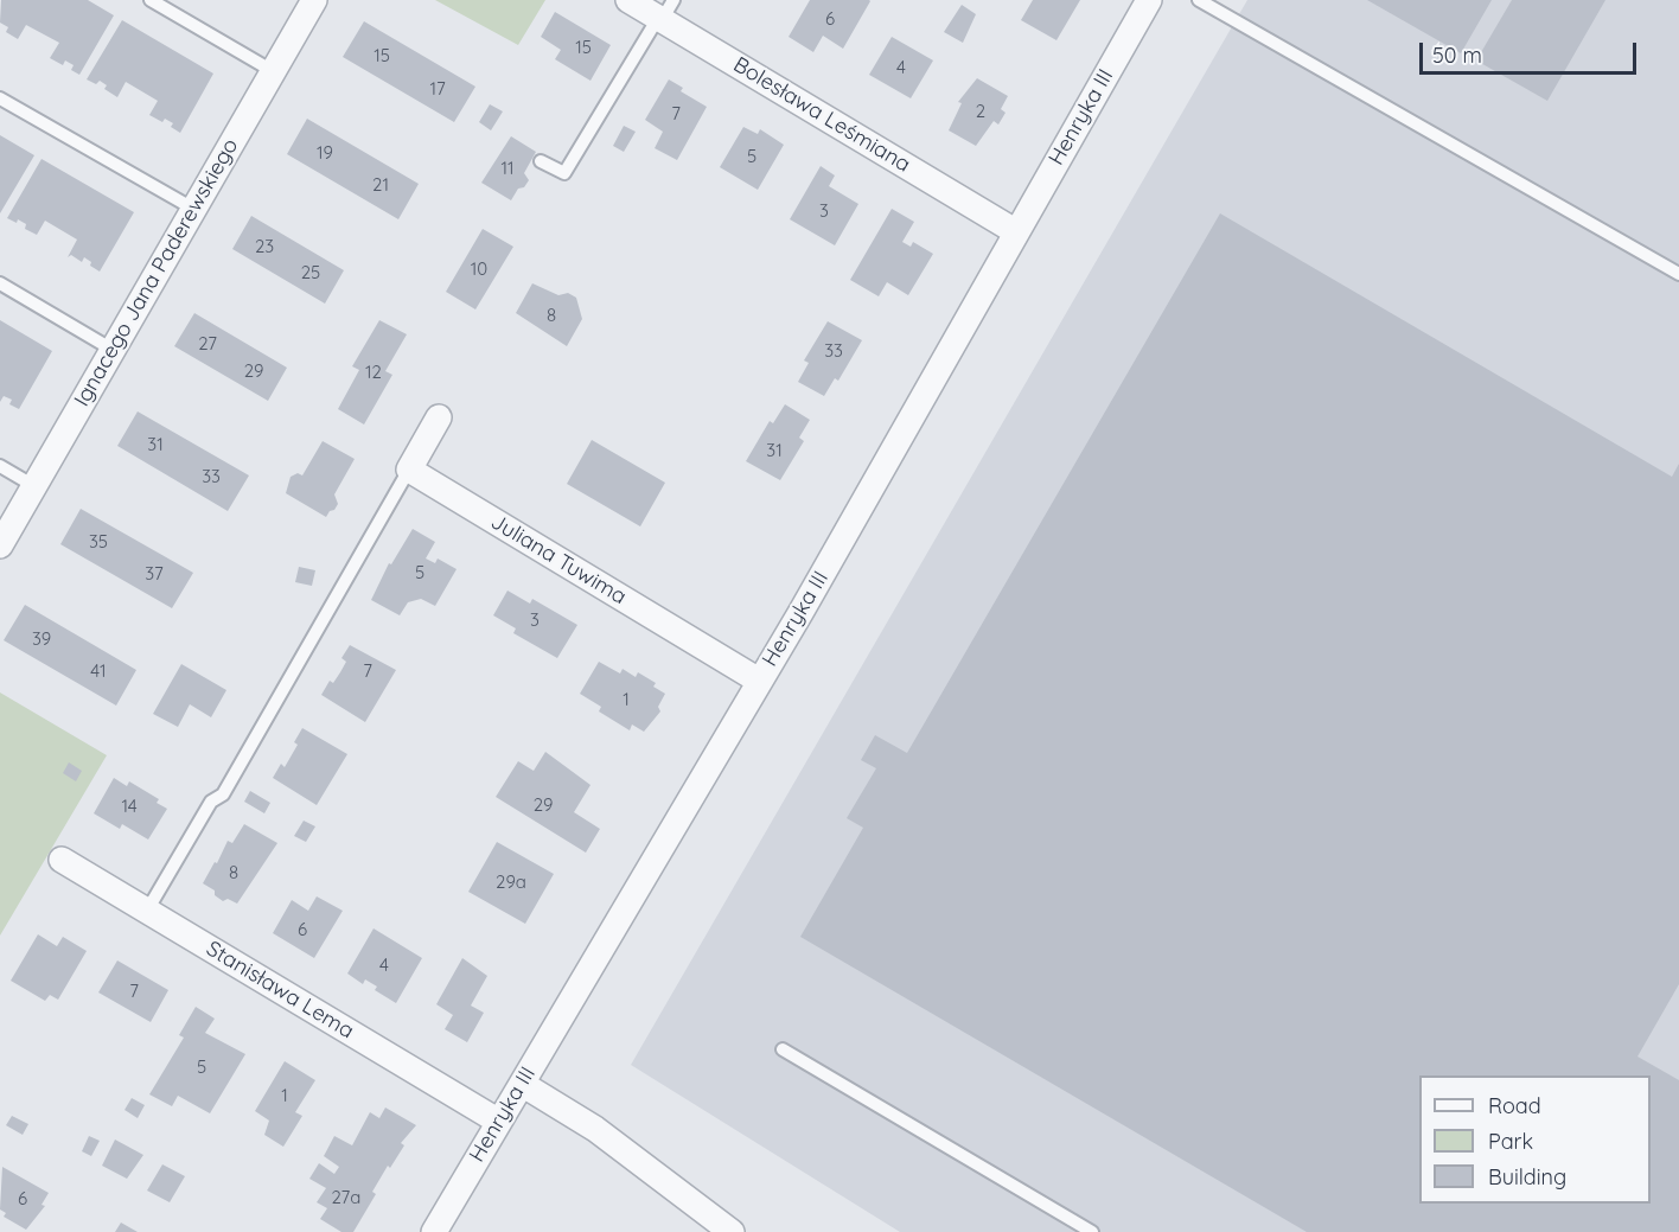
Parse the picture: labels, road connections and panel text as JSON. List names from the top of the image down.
{
  "streets": {
    "street": [
      "Bolesława Leśmiana",
      "Henryka III",
      "Ignacego Jana Paderewskiego",
      "Juliana Tuwima",
      "Stanisława Lema"
    ]
  },
  "crossings": [
    ["Bolesława Leśmiana", "Henryka III"],
    ["Henryka III", "Juliana Tuwima"],
    ["Henryka III", "Stanisława Lema"]
  ],
  "house_numbers": [
    "6",
    "15",
    "15",
    "4",
    "17",
    "2",
    "7",
    "19",
    "5",
    "11",
    "21",
    "3",
    "23",
    "10",
    "25",
    "8",
    "27",
    "33",
    "29",
    "12",
    "31",
    "31",
    "33",
    "35",
    "5",
    "37",
    "3",
    "39",
    "41",
    "7",
    "1",
    "29",
    "14",
    "8",
    "29a",
    "6",
    "4",
    "7",
    "5",
    "1",
    "27a",
    "6"
  ],
  "legend": ["Road", "Park", "Building"],
  "scale_bar": "50 m"
}
